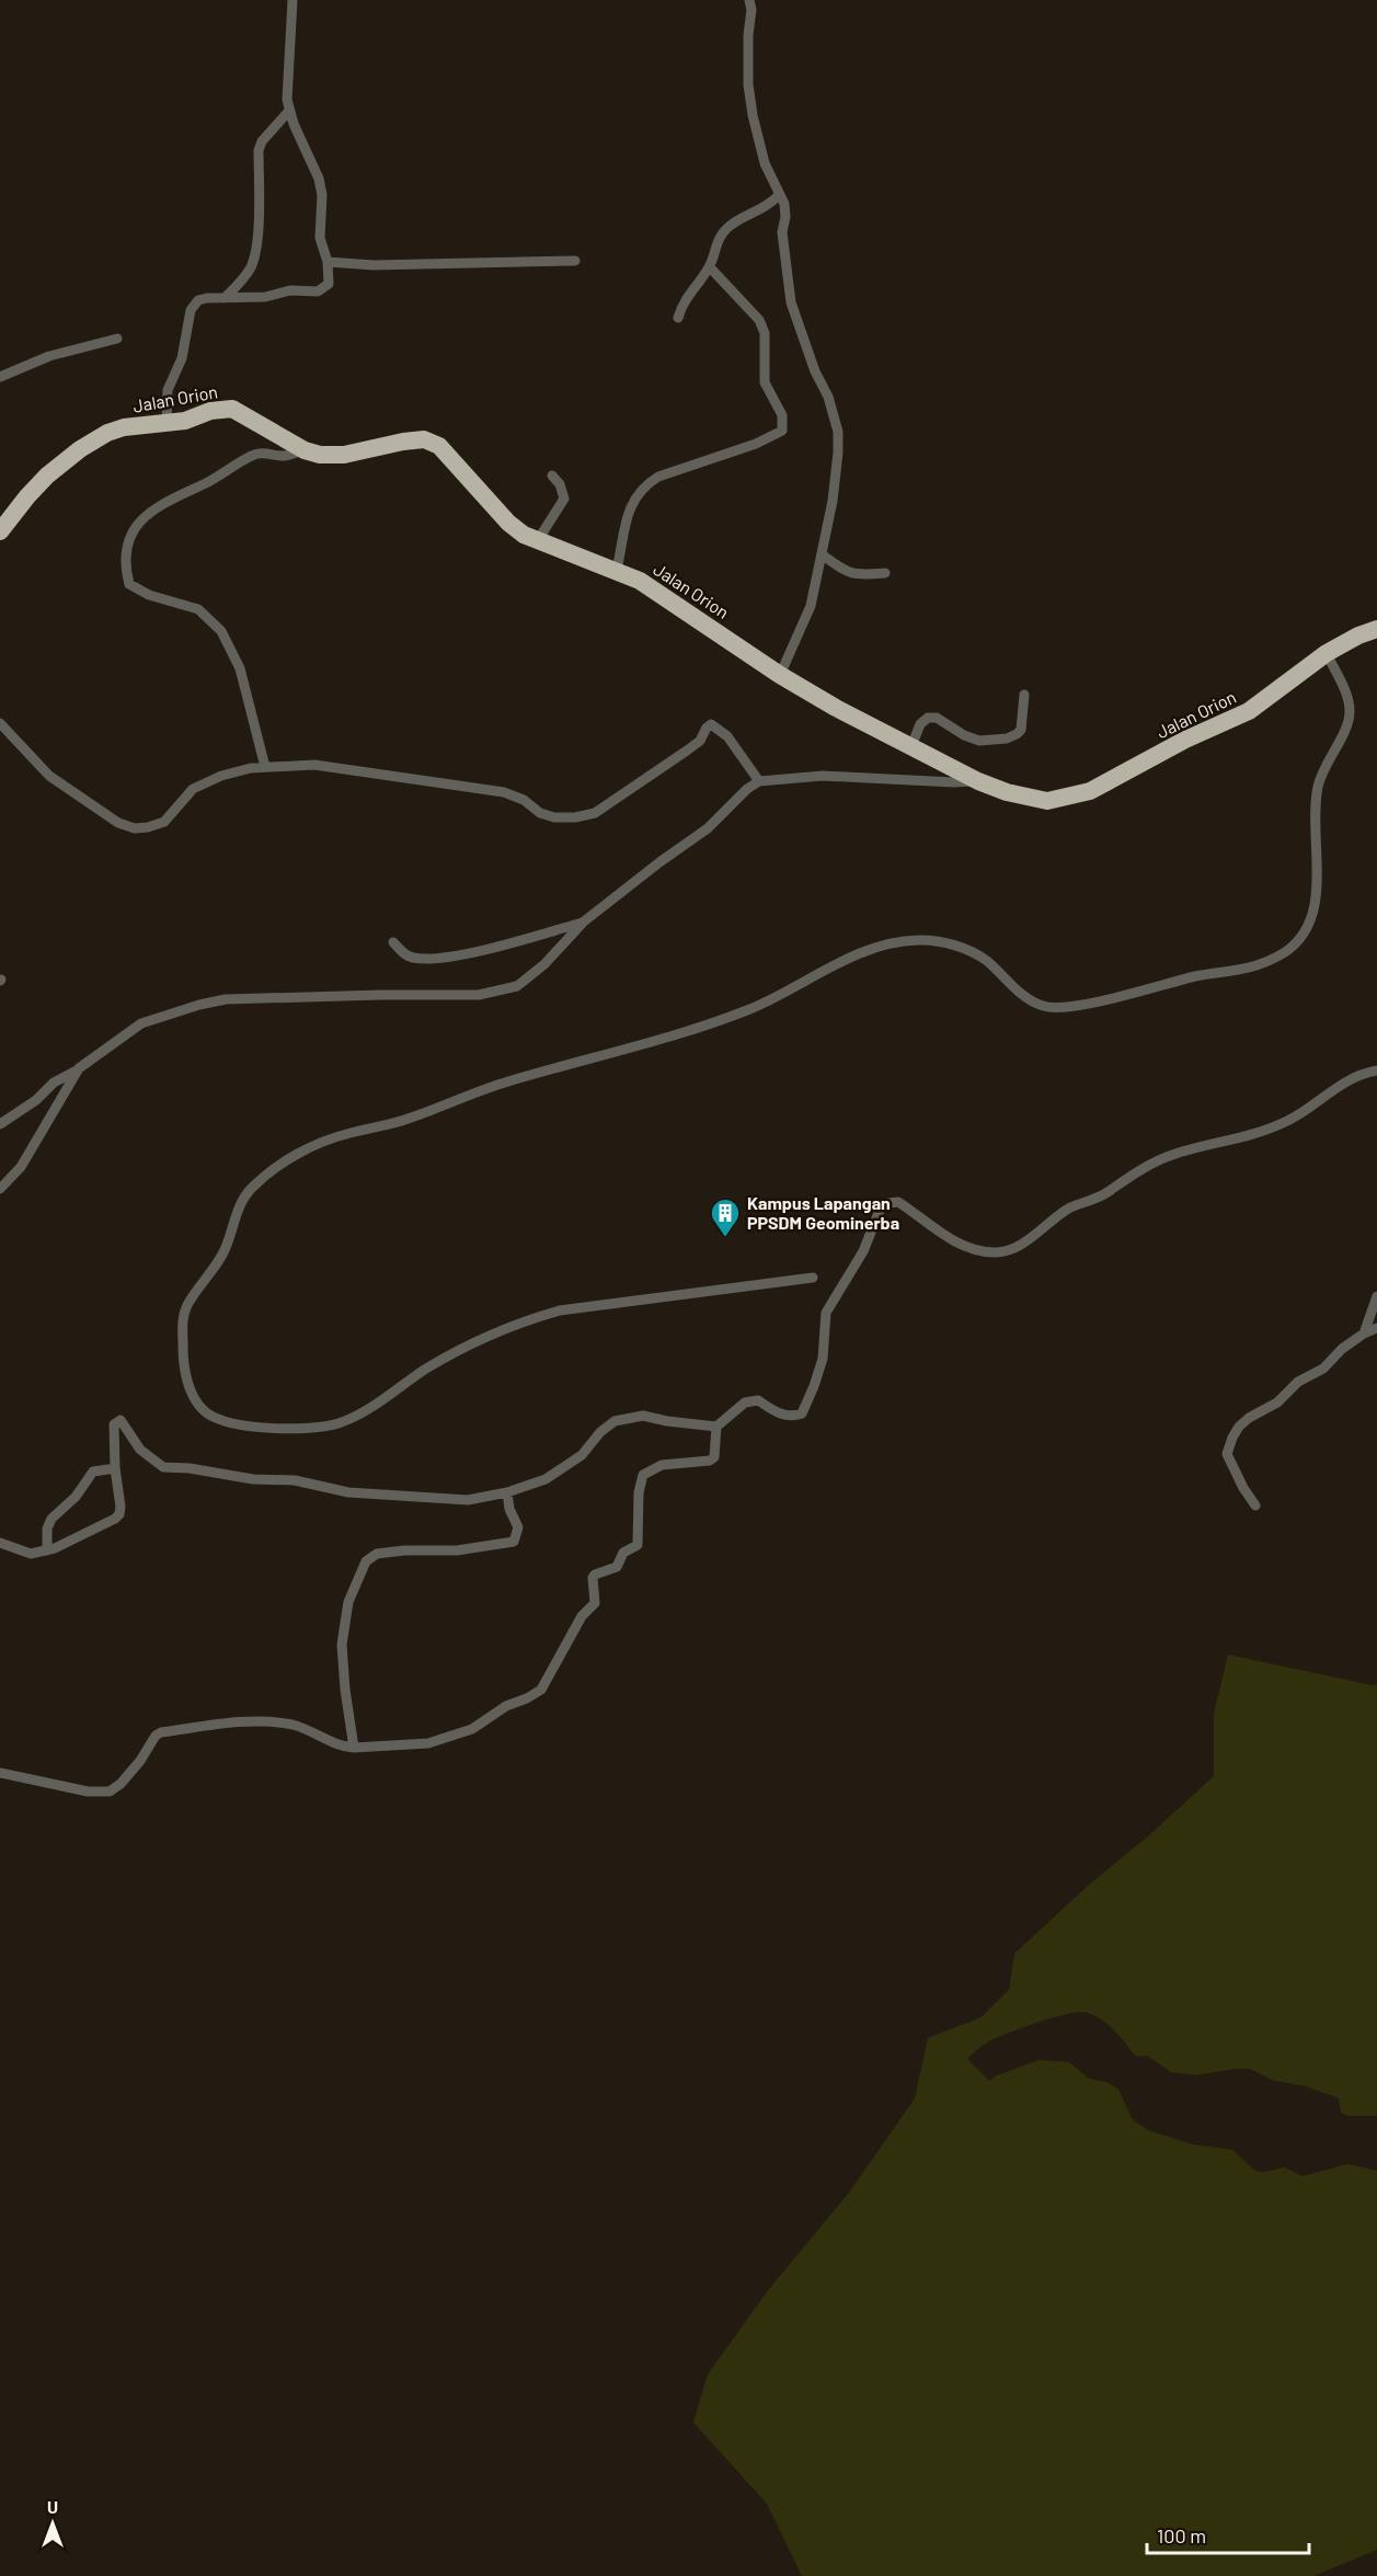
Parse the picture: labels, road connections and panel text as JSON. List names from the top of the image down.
{
  "streets": {
    "highway": ["Jalan Orion"]
  },
  "places": {
    "building": ["Kampus Lapangan PPSDM Geominerba"]
  },
  "scale_bar": "100 m",
  "north": "top"
}
